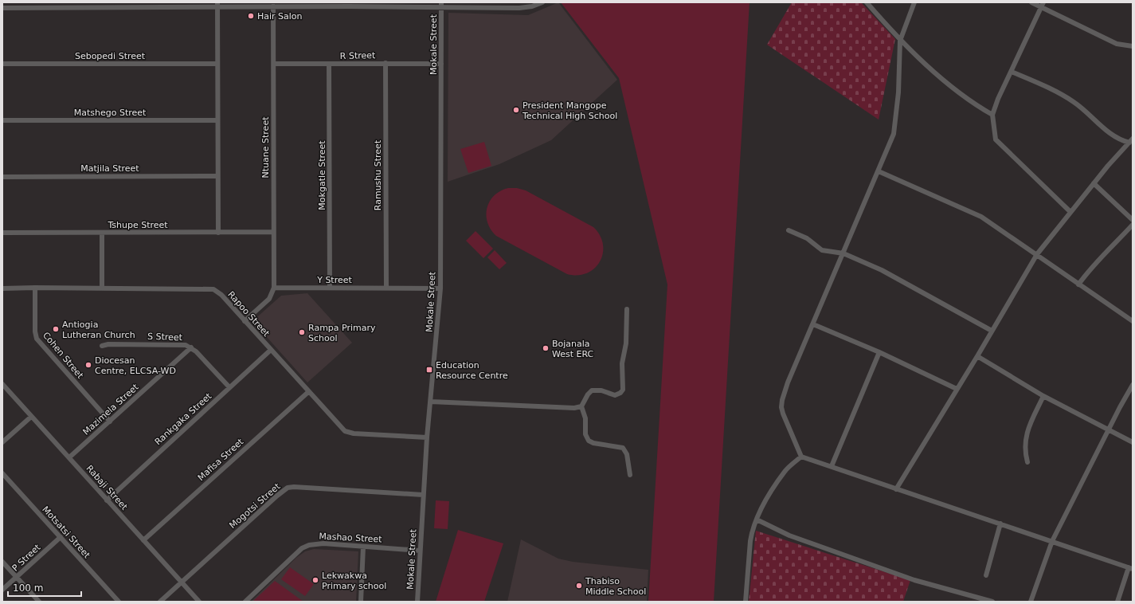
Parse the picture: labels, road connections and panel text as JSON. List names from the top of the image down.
{
  "streets": {
    "street": [
      "Mokale Street",
      "Sebopedi Street",
      "R Street",
      "Matshego Street",
      "Ntuane Street",
      "Matjila Street",
      "Mokgatle Street",
      "Ramushu Street",
      "Tshupe Street",
      "Y Street",
      "Rapoo Street",
      "S Street",
      "Cohen Street",
      "Mazimela Street",
      "Rankgaka Street",
      "Mafisa Street",
      "Rabaji Street",
      "Mogotsi Street",
      "Motsatsi Street",
      "Mashao Street",
      "P Street"
    ]
  },
  "crossings": [
    ["Mokale Street", "R Street"],
    ["Mokale Street", "Y Street"],
    ["Mokale Street", "Rapoo Street"],
    ["Mokale Street", "Mogotsi Street"],
    ["Mokale Street", "Mashao Street"],
    ["R Street", "Ntuane Street"],
    ["R Street", "Mokgatle Street"],
    ["R Street", "Ramushu Street"],
    ["Ntuane Street", "Tshupe Street"],
    ["Ntuane Street", "Y Street"],
    ["Mokgatle Street", "Y Street"],
    ["Ramushu Street", "Y Street"],
    ["Rapoo Street", "Cohen Street"],
    ["Rapoo Street", "Rankgaka Street"],
    ["Rapoo Street", "Mafisa Street"],
    ["S Street", "Mazimela Street"],
    ["S Street", "Rankgaka Street"],
    ["Cohen Street", "Mazimela Street"],
    ["Mazimela Street", "Rabaji Street"],
    ["Rankgaka Street", "Rabaji Street"],
    ["Mafisa Street", "Rabaji Street"],
    ["Rabaji Street", "Mogotsi Street"],
    ["Motsatsi Street", "P Street"]
  ],
  "places": {
    "other": [
      "Hair Salon",
      "President Mangope Technical High School",
      "Antiogia Lutheran Church",
      "Rampa Primary School",
      "Bojanala West ERC",
      "Diocesan Centre, ELCSA-WD",
      "Lekwakwa Primary school",
      "Thabiso Middle School"
    ],
    "transit": ["Education Resource Centre"]
  },
  "scale_bar": "100 m"
}
